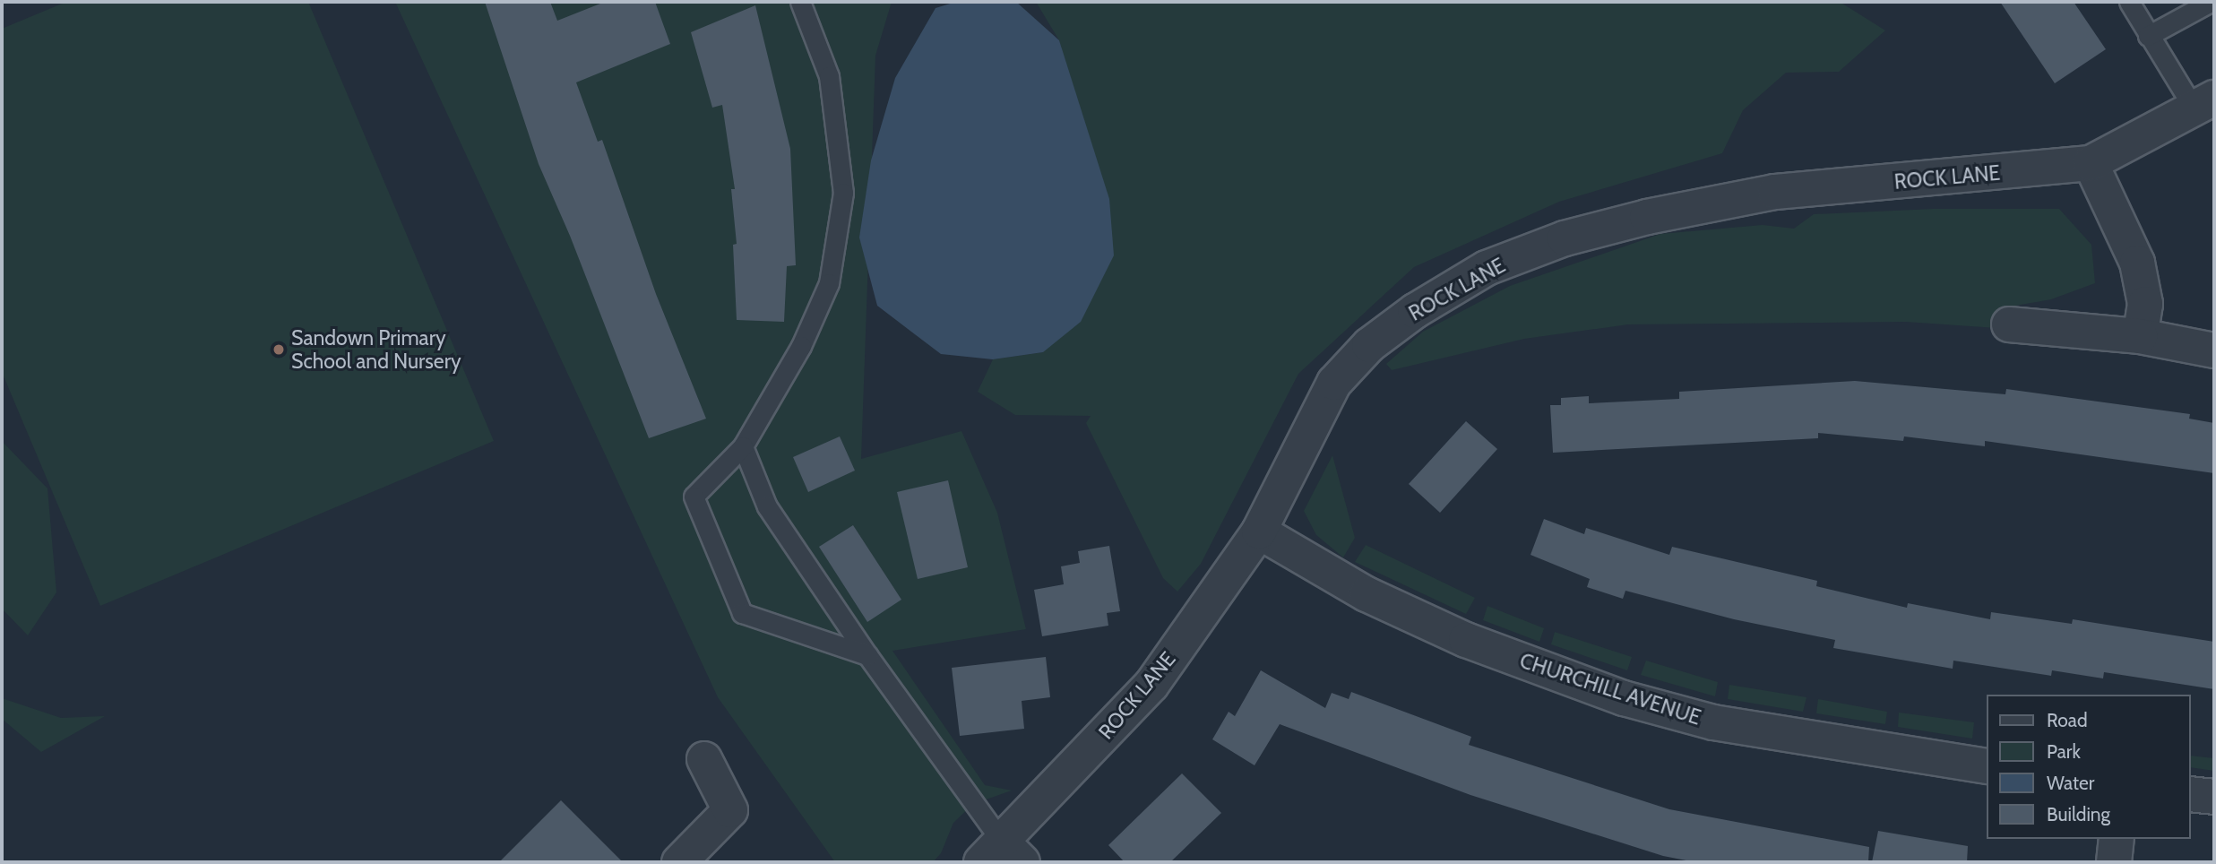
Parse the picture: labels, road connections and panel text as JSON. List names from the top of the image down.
{
  "streets": {
    "street": ["ROCK LANE", "CHURCHILL AVENUE"]
  },
  "crossings": [
    ["ROCK LANE", "CHURCHILL AVENUE"]
  ],
  "places": ["Sandown Primary School and Nursery"],
  "legend": [
    "Road",
    "Park",
    "Water",
    "Building"
  ]
}
